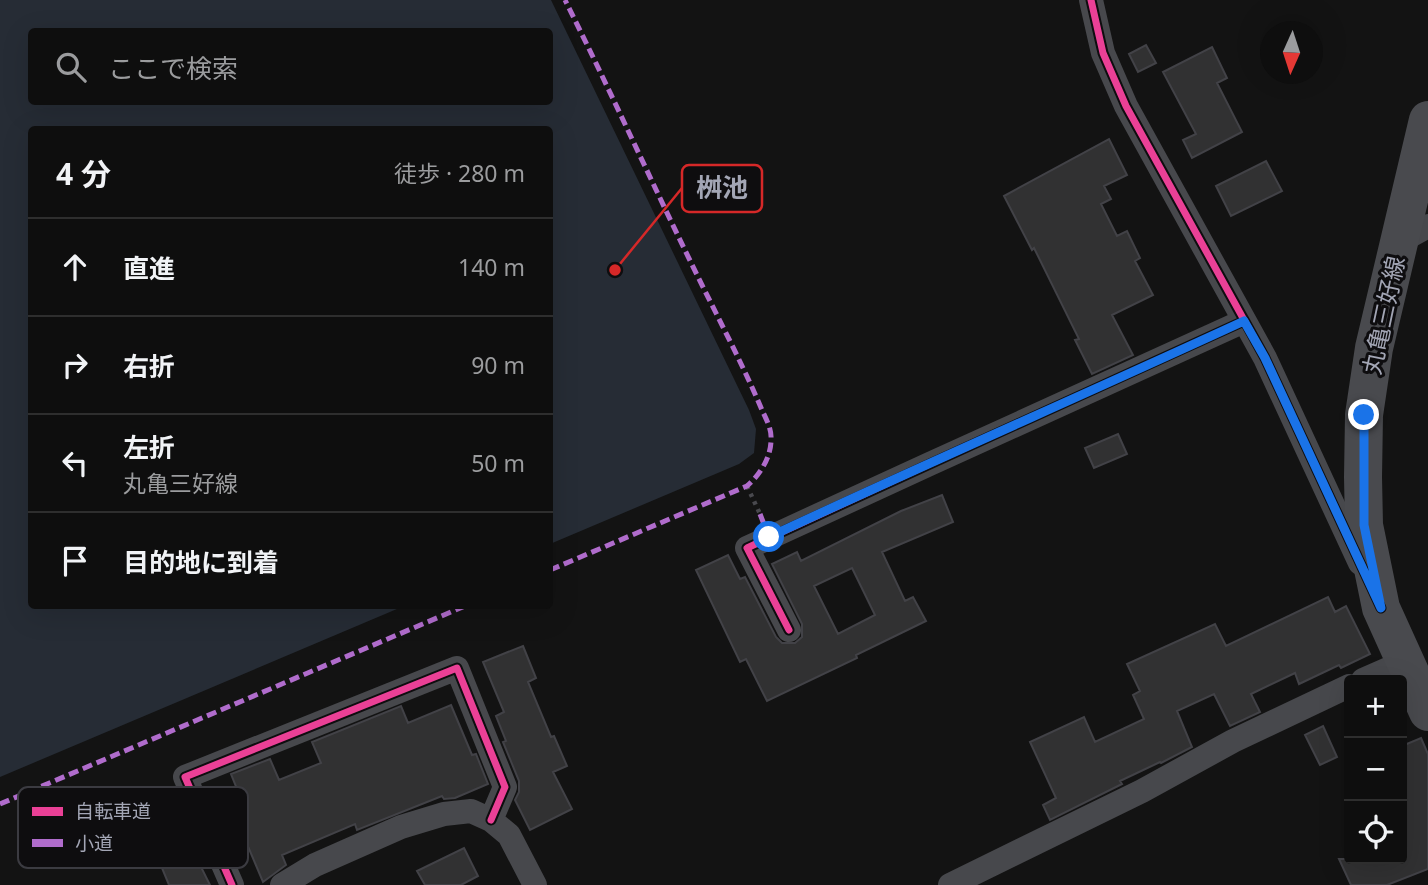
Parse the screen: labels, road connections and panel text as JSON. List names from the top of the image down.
{
  "streets": {
    "main road": ["丸亀三好線"]
  },
  "places": ["桝池"],
  "legend": ["自転車道", "小道"],
  "north": "bottom",
  "page": {
    "search": "ここで検索",
    "heading": ["4 分", "徒歩 · 280 m"],
    "list": [
      ["直進", "140 m"],
      ["右折", "90 m"],
      ["左折", "丸亀三好線", "50 m"],
      "目的地に到着"
    ],
    "map_buttons": ["+", "−"]
  }
}
